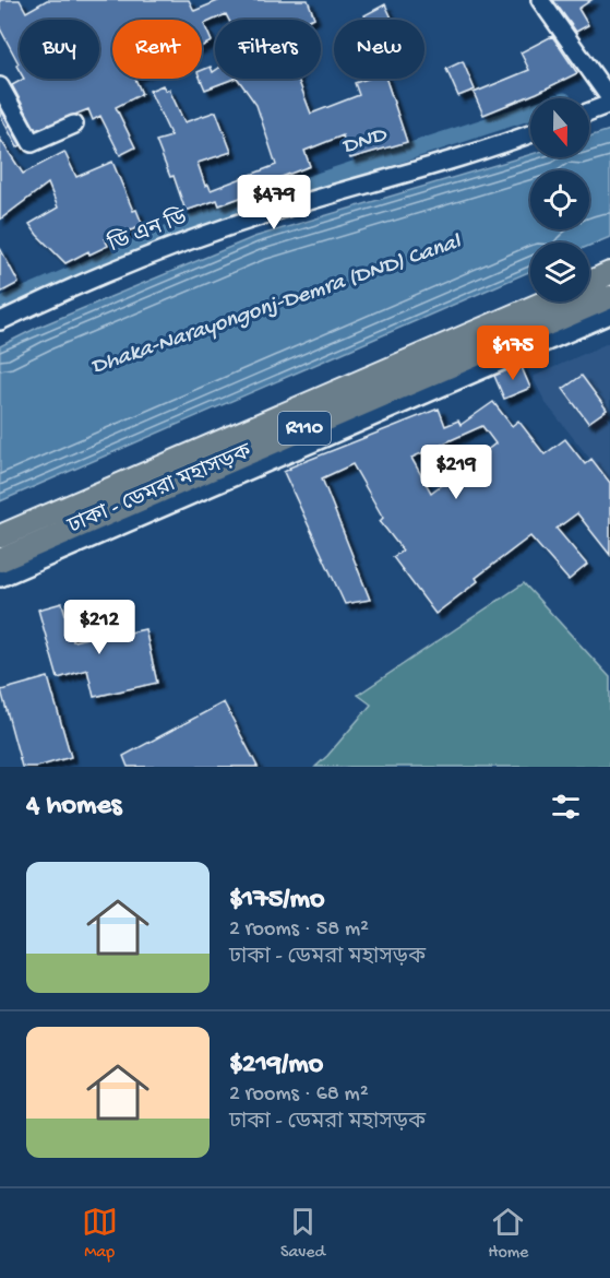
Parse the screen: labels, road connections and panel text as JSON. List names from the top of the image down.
{
  "streets": {
    "main road": ["R110", "ঢাকা - ডেমরা মহাসড়ক"],
    "street": ["ডি এন ডি"]
  },
  "water": ["DND", "Dhaka-Narayongonj-Demra (DND) Canal"],
  "north": "bottom",
  "page": {
    "chip": [
      "Buy",
      "Rent",
      "Filters",
      "New"
    ],
    "price": [
      "$479",
      "$175",
      "$219",
      "$212"
    ],
    "heading": "4 homes",
    "list": [
      {
        "name": "$175/mo",
        "note": "2 rooms · 58 m² · ঢাকা - ডেমরা মহাসড়ক"
      },
      {
        "name": "$219/mo",
        "note": "2 rooms · 68 m² · ঢাকা - ডেমরা মহাসড়ক"
      }
    ],
    "tabs": ["Map", "Saved", "Home"]
  }
}
